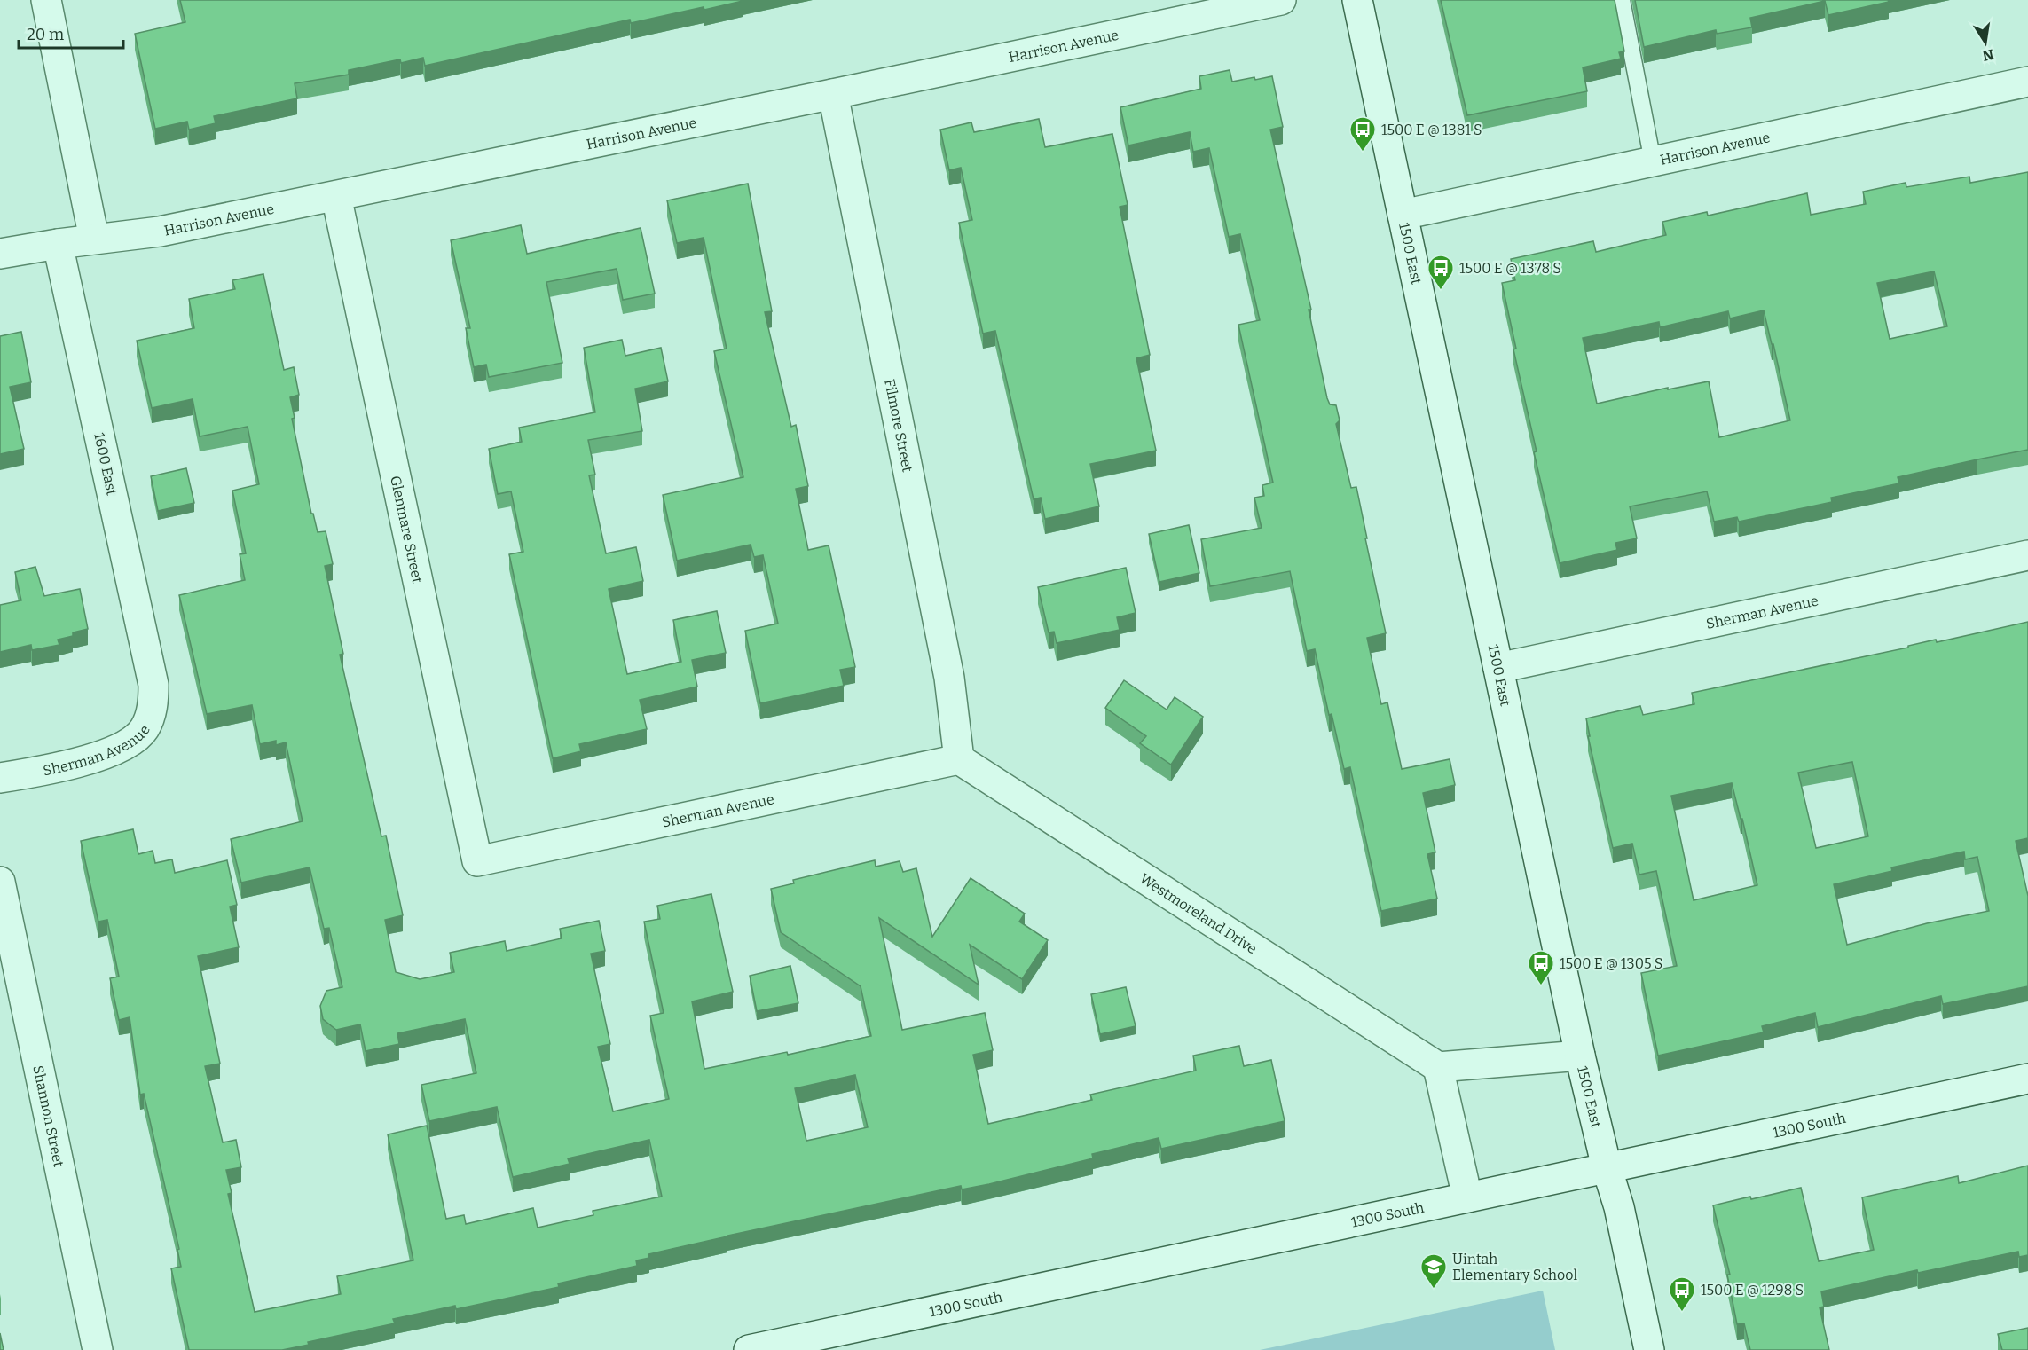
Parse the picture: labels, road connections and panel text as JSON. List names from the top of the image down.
{
  "streets": {
    "street": [
      "Harrison Avenue",
      "1500 East",
      "Filmore Street",
      "1600 East",
      "Glenmare Street",
      "Sherman Avenue",
      "Westmoreland Drive",
      "Shannon Street",
      "1300 South"
    ]
  },
  "crossings": [
    ["Harrison Avenue", "1500 East"],
    ["Harrison Avenue", "Filmore Street"],
    ["Harrison Avenue", "1600 East"],
    ["Harrison Avenue", "Glenmare Street"],
    ["1500 East", "Sherman Avenue"],
    ["1500 East", "1300 South"],
    ["Filmore Street", "Sherman Avenue"],
    ["Filmore Street", "Westmoreland Drive"],
    ["1600 East", "Sherman Avenue"],
    ["Glenmare Street", "Sherman Avenue"],
    ["Sherman Avenue", "Westmoreland Drive"]
  ],
  "places": {
    "bus stop": [
      "1500 E @ 1381 S",
      "1500 E @ 1378 S",
      "1500 E @ 1305 S",
      "1500 E @ 1298 S"
    ],
    "school or university": ["Uintah Elementary School"]
  },
  "scale_bar": "20 m",
  "north": "bottom"
}
